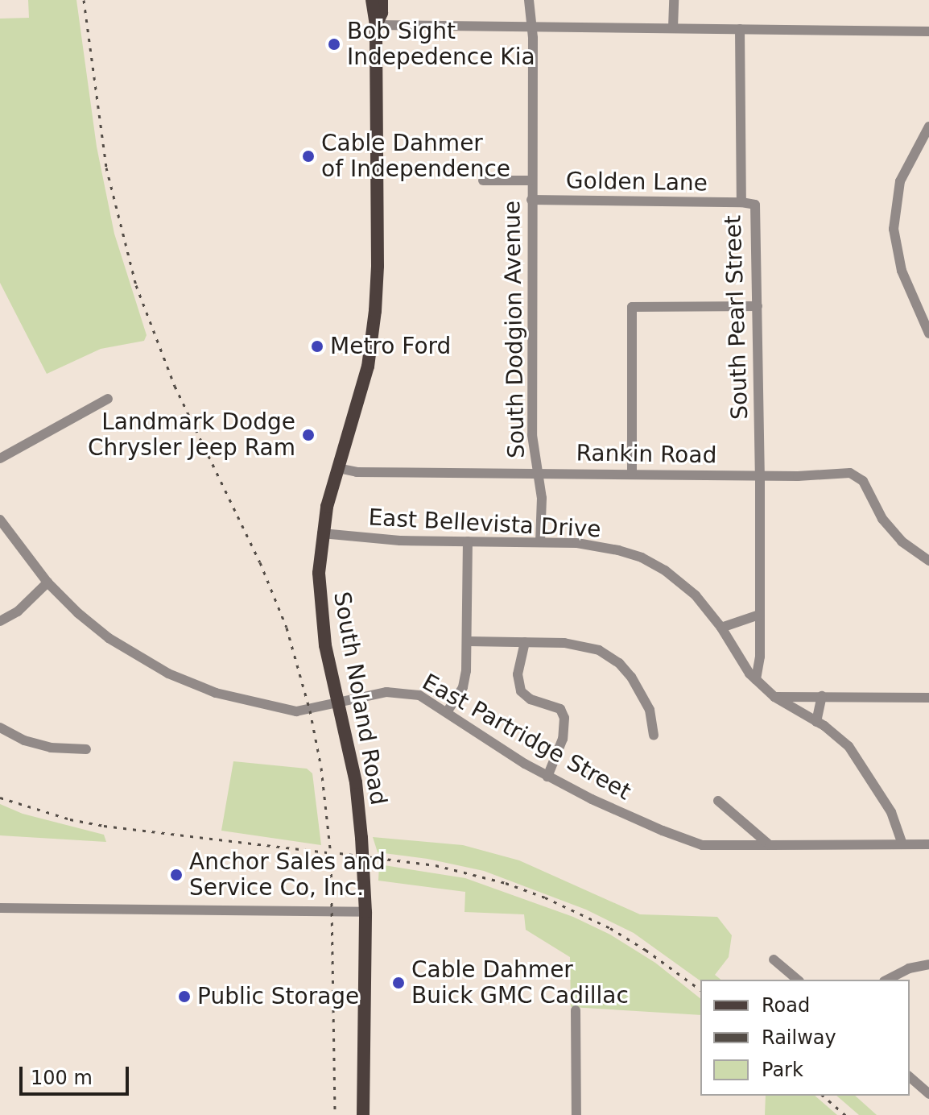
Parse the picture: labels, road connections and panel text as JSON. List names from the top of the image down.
{
  "streets": {
    "main road": ["South Noland Road"],
    "street": [
      "Golden Lane",
      "South Pearl Street",
      "South Dodgion Avenue",
      "Rankin Road",
      "East Bellevista Drive",
      "East Partridge Street"
    ]
  },
  "crossings": [
    ["Golden Lane", "South Pearl Street"],
    ["Golden Lane", "South Dodgion Avenue"],
    ["South Pearl Street", "Rankin Road"],
    ["South Pearl Street", "East Bellevista Drive"],
    ["South Dodgion Avenue", "Rankin Road"],
    ["South Dodgion Avenue", "East Bellevista Drive"],
    ["Rankin Road", "South Noland Road"],
    ["East Bellevista Drive", "South Noland Road"],
    ["South Noland Road", "East Partridge Street"]
  ],
  "places": [
    "Bob Sight Indepedence Kia",
    "Cable Dahmer of Independence",
    "Metro Ford",
    "Landmark Dodge Chrysler Jeep Ram",
    "Anchor Sales and Service Co, Inc.",
    "Cable Dahmer Buick GMC Cadillac",
    "Public Storage"
  ],
  "legend": ["Road", "Railway", "Park"],
  "scale_bar": "100 m"
}
